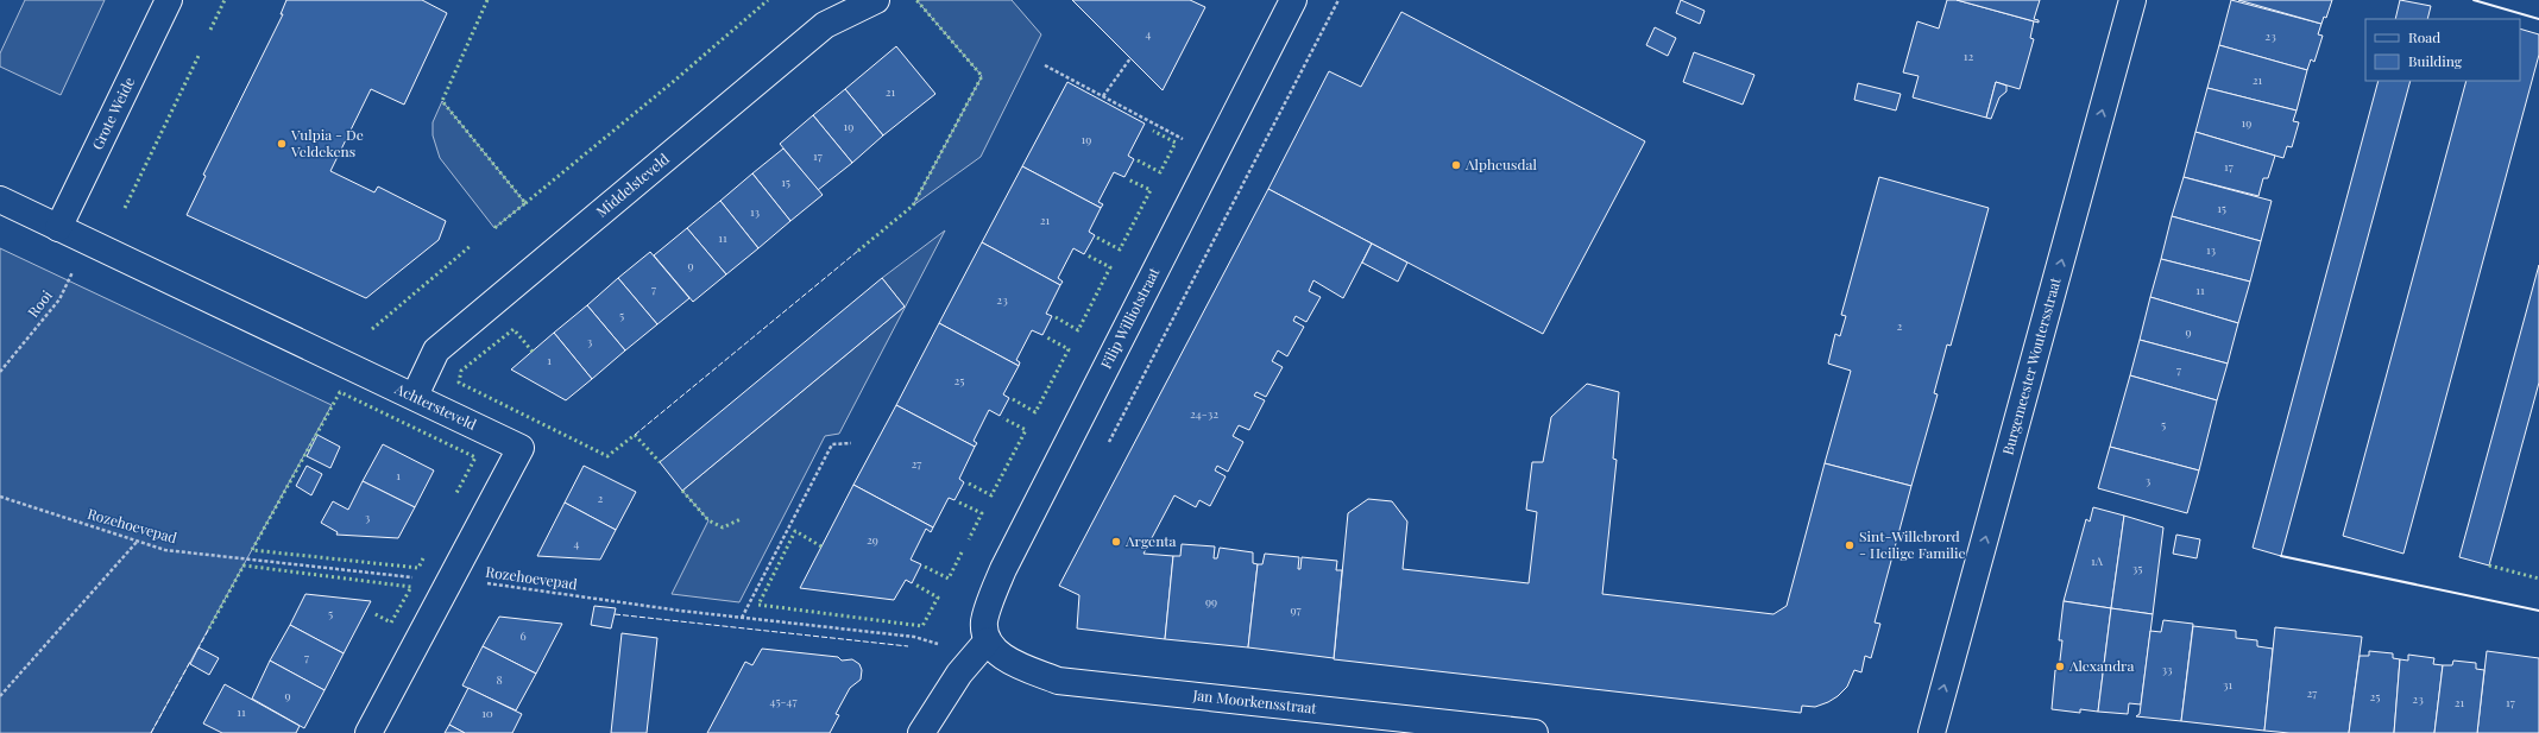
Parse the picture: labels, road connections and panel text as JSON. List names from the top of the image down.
{
  "streets": {
    "street": [
      "Grote Weide",
      "Middelsteveld",
      "Filip Williotstraat",
      "Burgemeester Woutersstraat",
      "Achtersteveld",
      "Jan Moorkensstraat"
    ],
    "path": ["Rooi", "Rozehoevepad"]
  },
  "crossings": [
    ["Grote Weide", "Achtersteveld"],
    ["Middelsteveld", "Achtersteveld"],
    ["Rooi", "Achtersteveld"],
    ["Filip Williotstraat", "Rozehoevepad"],
    ["Filip Williotstraat", "Jan Moorkensstraat"],
    ["Achtersteveld", "Rozehoevepad"],
    ["Rozehoevepad", "Jan Moorkensstraat"]
  ],
  "one_way": ["Burgemeester Woutersstraat"],
  "places": [
    "Vulpia - De Veldekens",
    "Alpheusdal",
    "Argenta",
    "Sint-Willebrord - Heilige Familie",
    "Alexandra"
  ],
  "house_numbers": [
    "4",
    "23",
    "12",
    "21",
    "21",
    "19",
    "19",
    "19",
    "17",
    "17",
    "15",
    "15",
    "13",
    "21",
    "11",
    "13",
    "9",
    "7",
    "11",
    "23",
    "5",
    "2",
    "9",
    "3",
    "1",
    "7",
    "25",
    "24-32",
    "5",
    "27",
    "1",
    "3",
    "2",
    "3",
    "29",
    "4",
    "1A",
    "35",
    "99",
    "97",
    "5",
    "6",
    "7",
    "33",
    "8",
    "31",
    "27",
    "9",
    "25",
    "23",
    "45-47",
    "21",
    "17",
    "11",
    "10"
  ],
  "legend": ["Road", "Building"]
}
